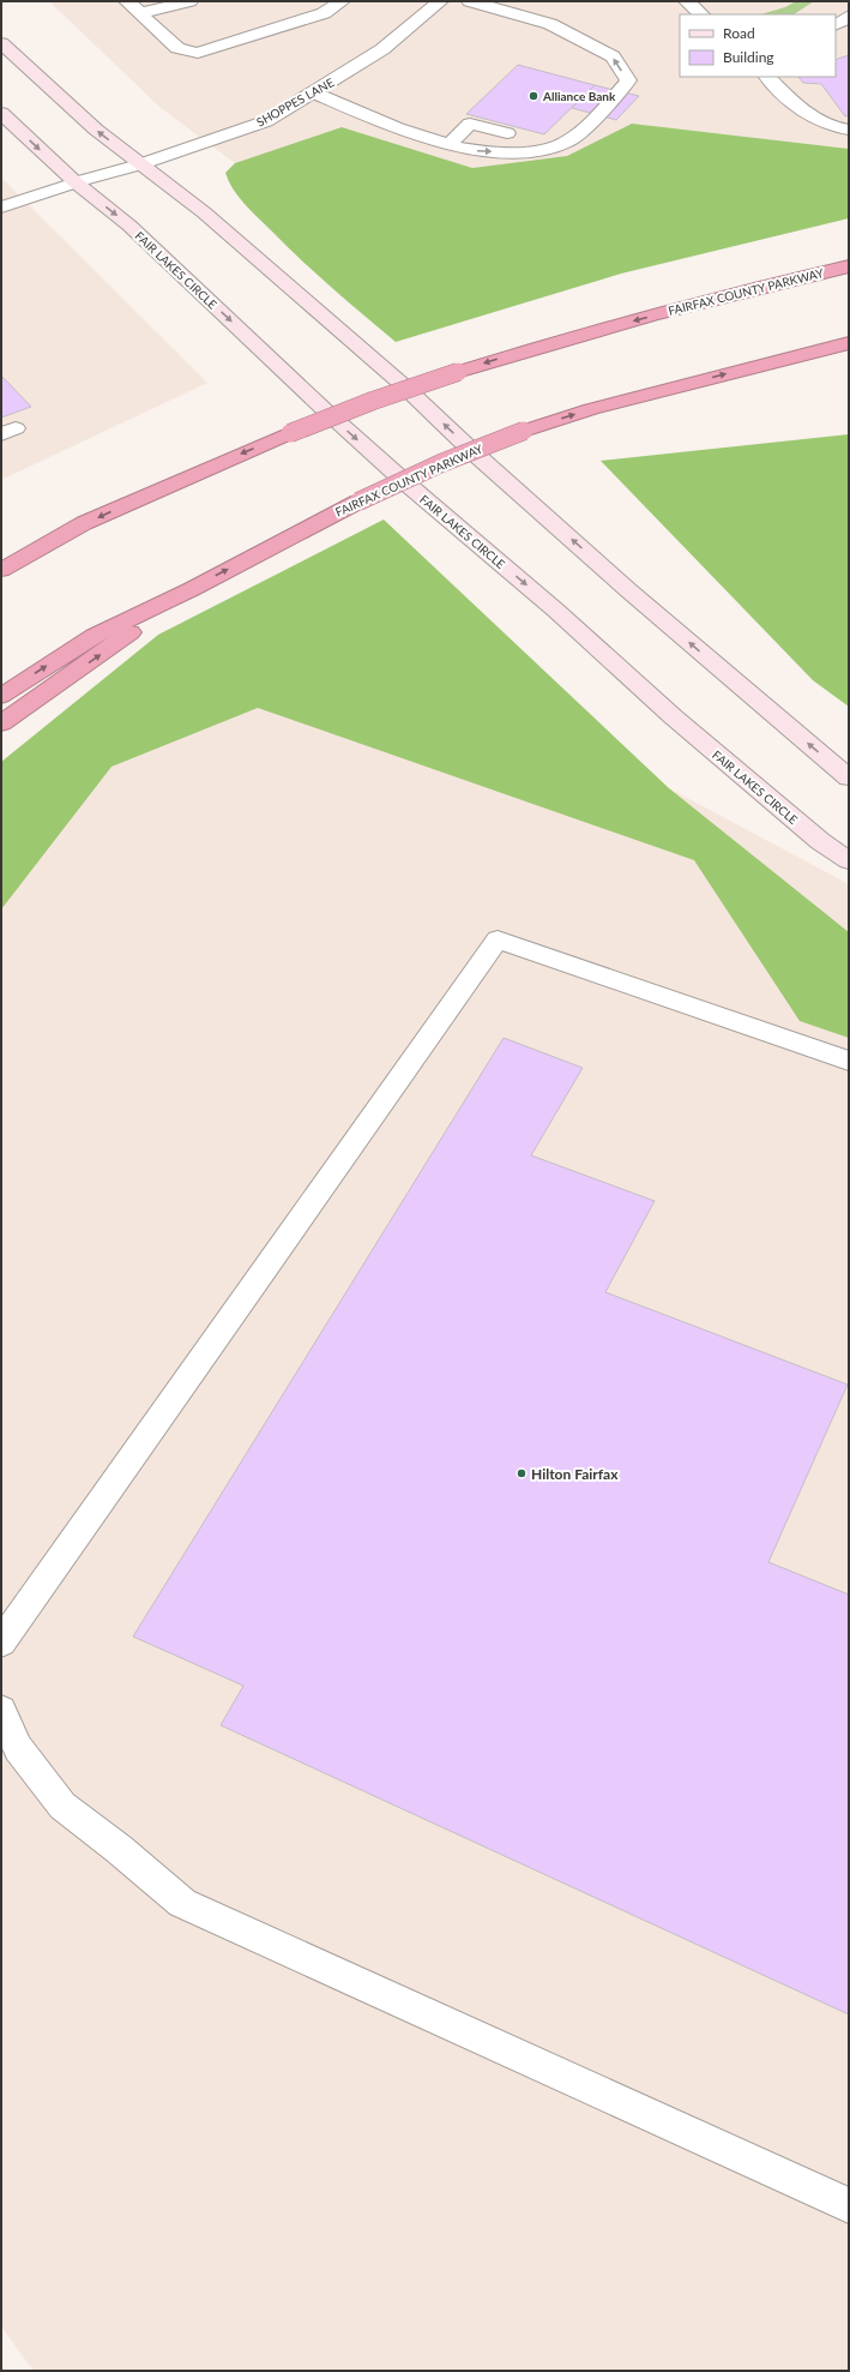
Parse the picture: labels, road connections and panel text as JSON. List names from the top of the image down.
{
  "streets": {
    "highway": ["FAIRFAX COUNTY PARKWAY"],
    "street": ["SHOPPES LANE", "FAIR LAKES CIRCLE"]
  },
  "crossings": [
    ["SHOPPES LANE", "FAIR LAKES CIRCLE"]
  ],
  "places": ["Alliance Bank", "Hilton Fairfax"],
  "legend": ["Road", "Building"]
}
